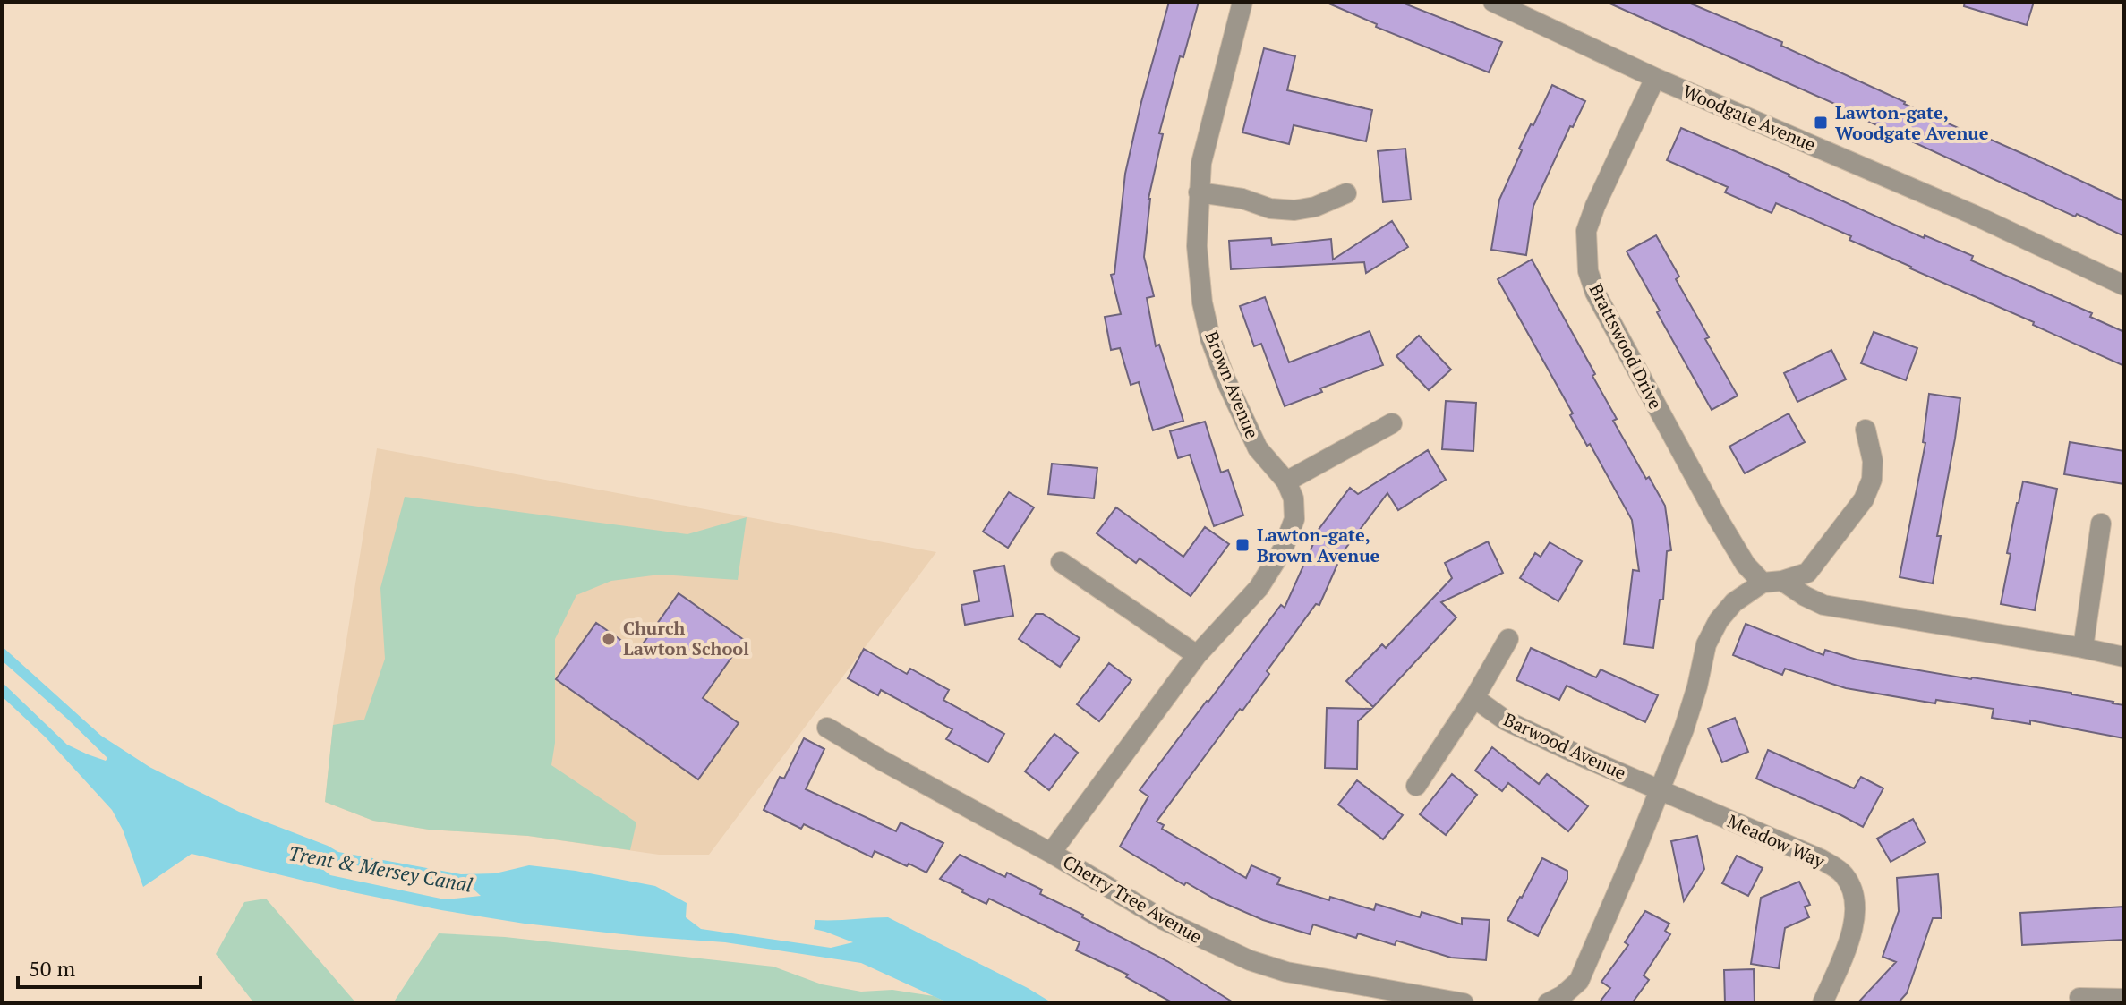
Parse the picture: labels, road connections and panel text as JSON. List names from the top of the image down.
{
  "streets": {
    "street": [
      "Woodgate Avenue",
      "Brattswood Drive",
      "Brown Avenue",
      "Barwood Avenue",
      "Meadow Way",
      "Cherry Tree Avenue"
    ]
  },
  "crossings": [
    ["Woodgate Avenue", "Brattswood Drive"],
    ["Brown Avenue", "Cherry Tree Avenue"],
    ["Barwood Avenue", "Meadow Way"]
  ],
  "water": ["Trent & Mersey Canal"],
  "places": {
    "transit": ["Lawton-gate, Woodgate Avenue", "Lawton-gate, Brown Avenue"],
    "other": ["Church Lawton School"]
  },
  "scale_bar": "50 m"
}
